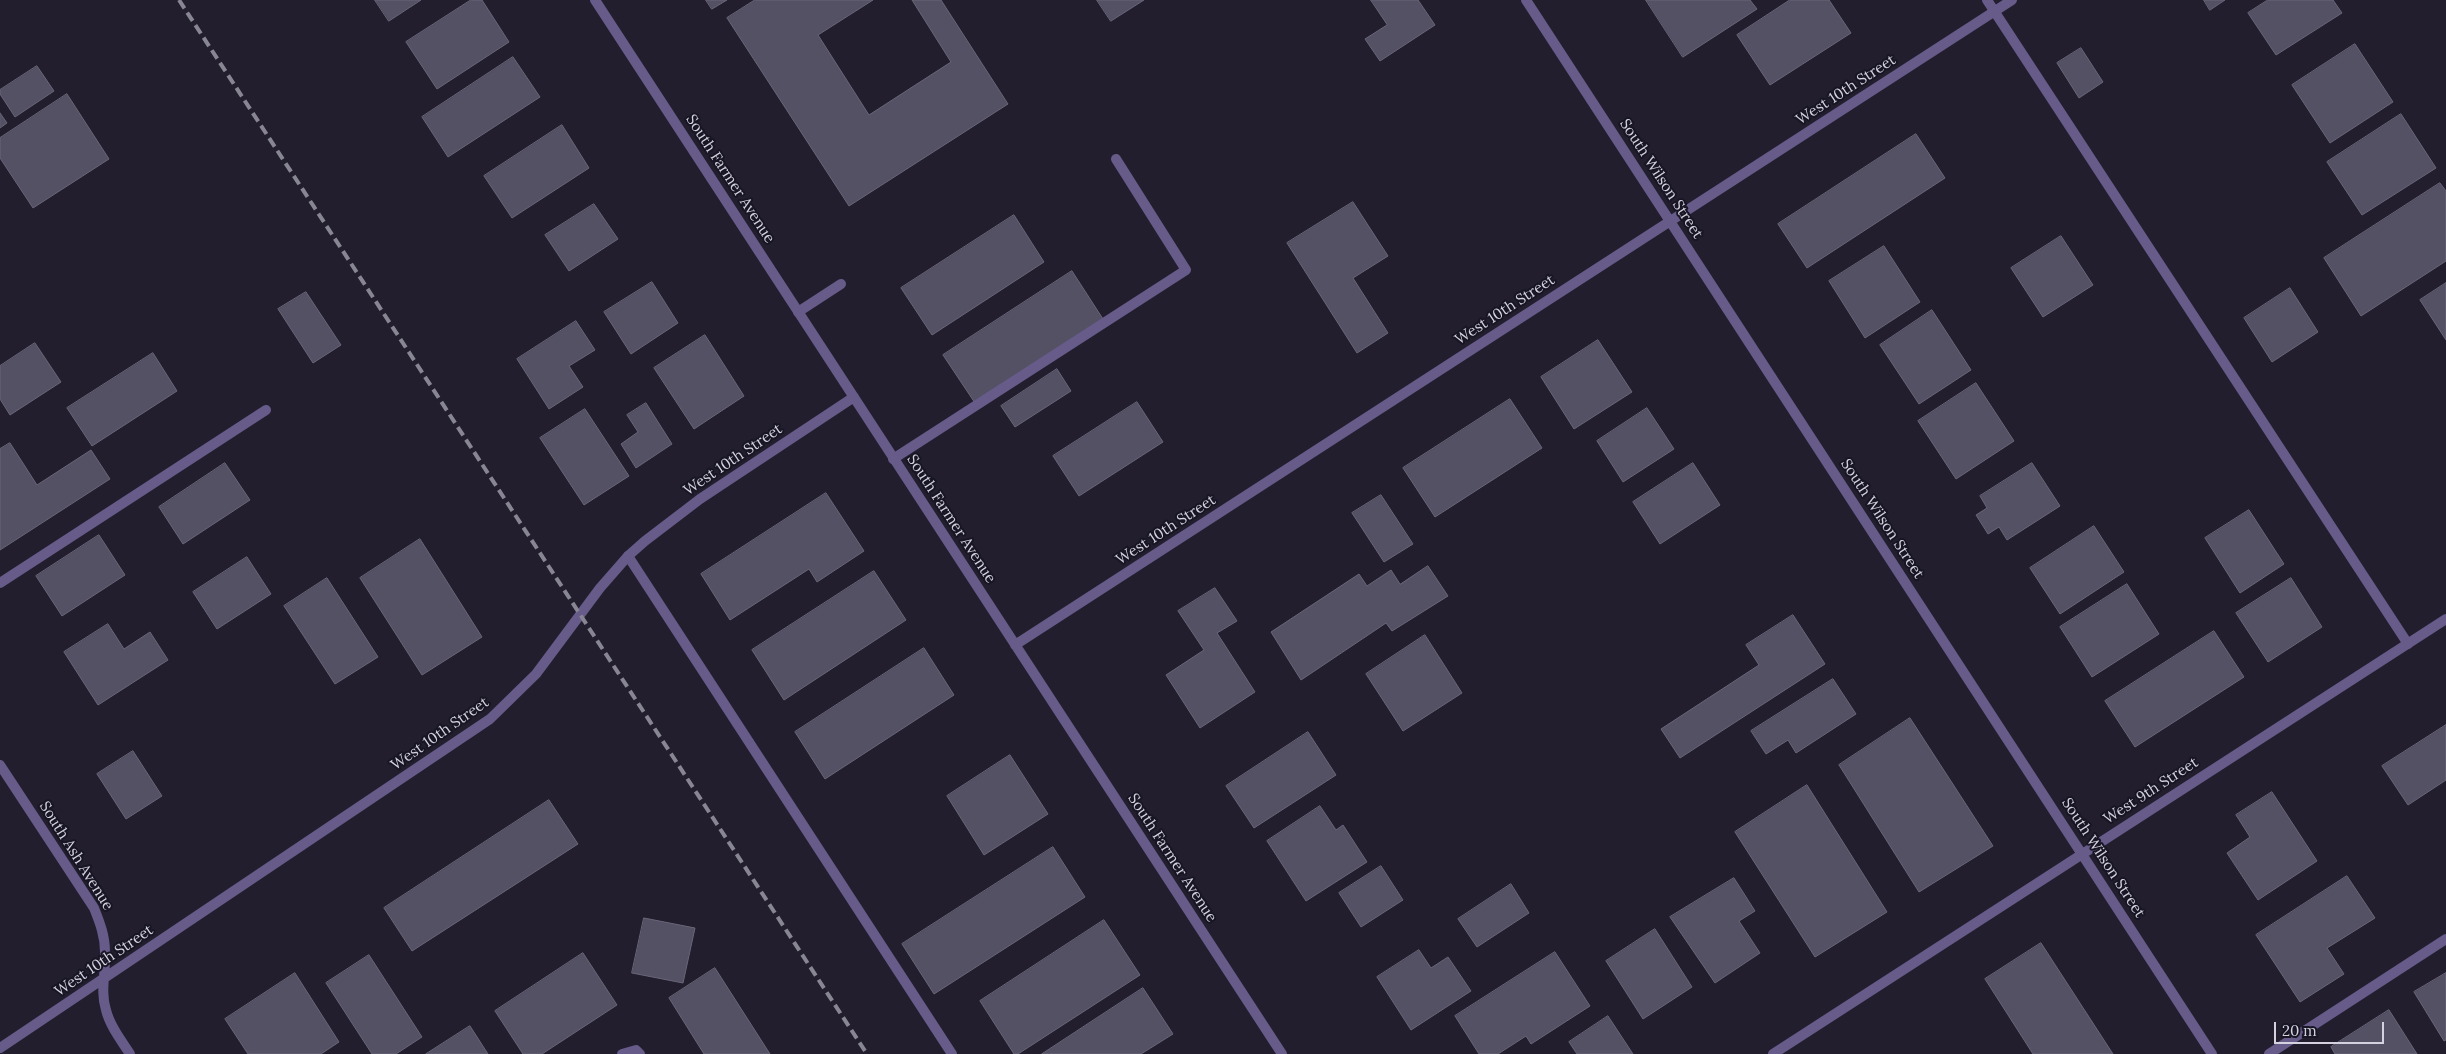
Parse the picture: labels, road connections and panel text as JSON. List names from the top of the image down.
{
  "streets": {
    "street": [
      "West 10th Street",
      "South Farmer Avenue",
      "South Wilson Street",
      "West 9th Street",
      "South Ash Avenue"
    ]
  },
  "crossings": [
    ["West 10th Street", "South Farmer Avenue"],
    ["West 10th Street", "South Wilson Street"],
    ["West 10th Street", "South Ash Avenue"],
    ["South Wilson Street", "West 9th Street"]
  ],
  "scale_bar": "20 m"
}
